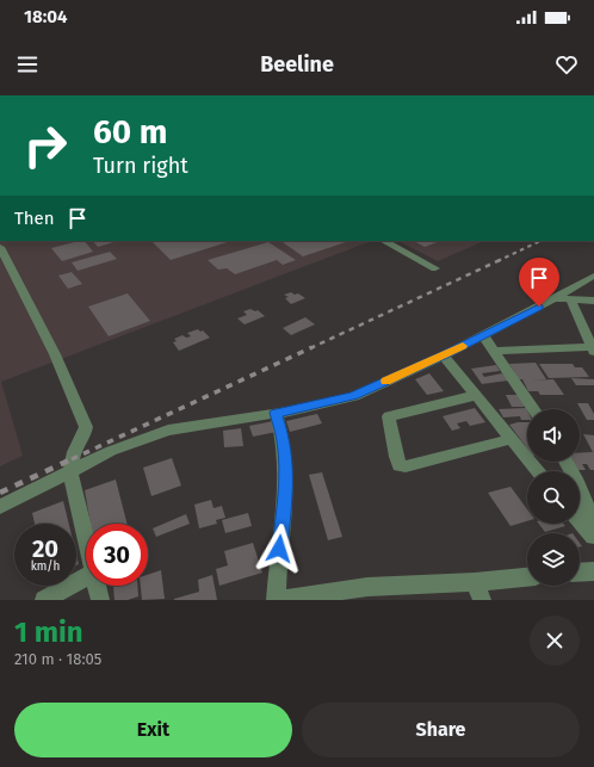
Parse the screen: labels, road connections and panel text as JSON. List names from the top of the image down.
{
  "page": {
    "status": "18:04",
    "header": "Beeline",
    "turn": ["60 m", "Turn right"],
    "then": "Then",
    "speed": "20 km/h",
    "limit": "30",
    "heading": ["1 min", "210 m · 18:05"],
    "buttons": ["Exit", "Share"]
  }
}
